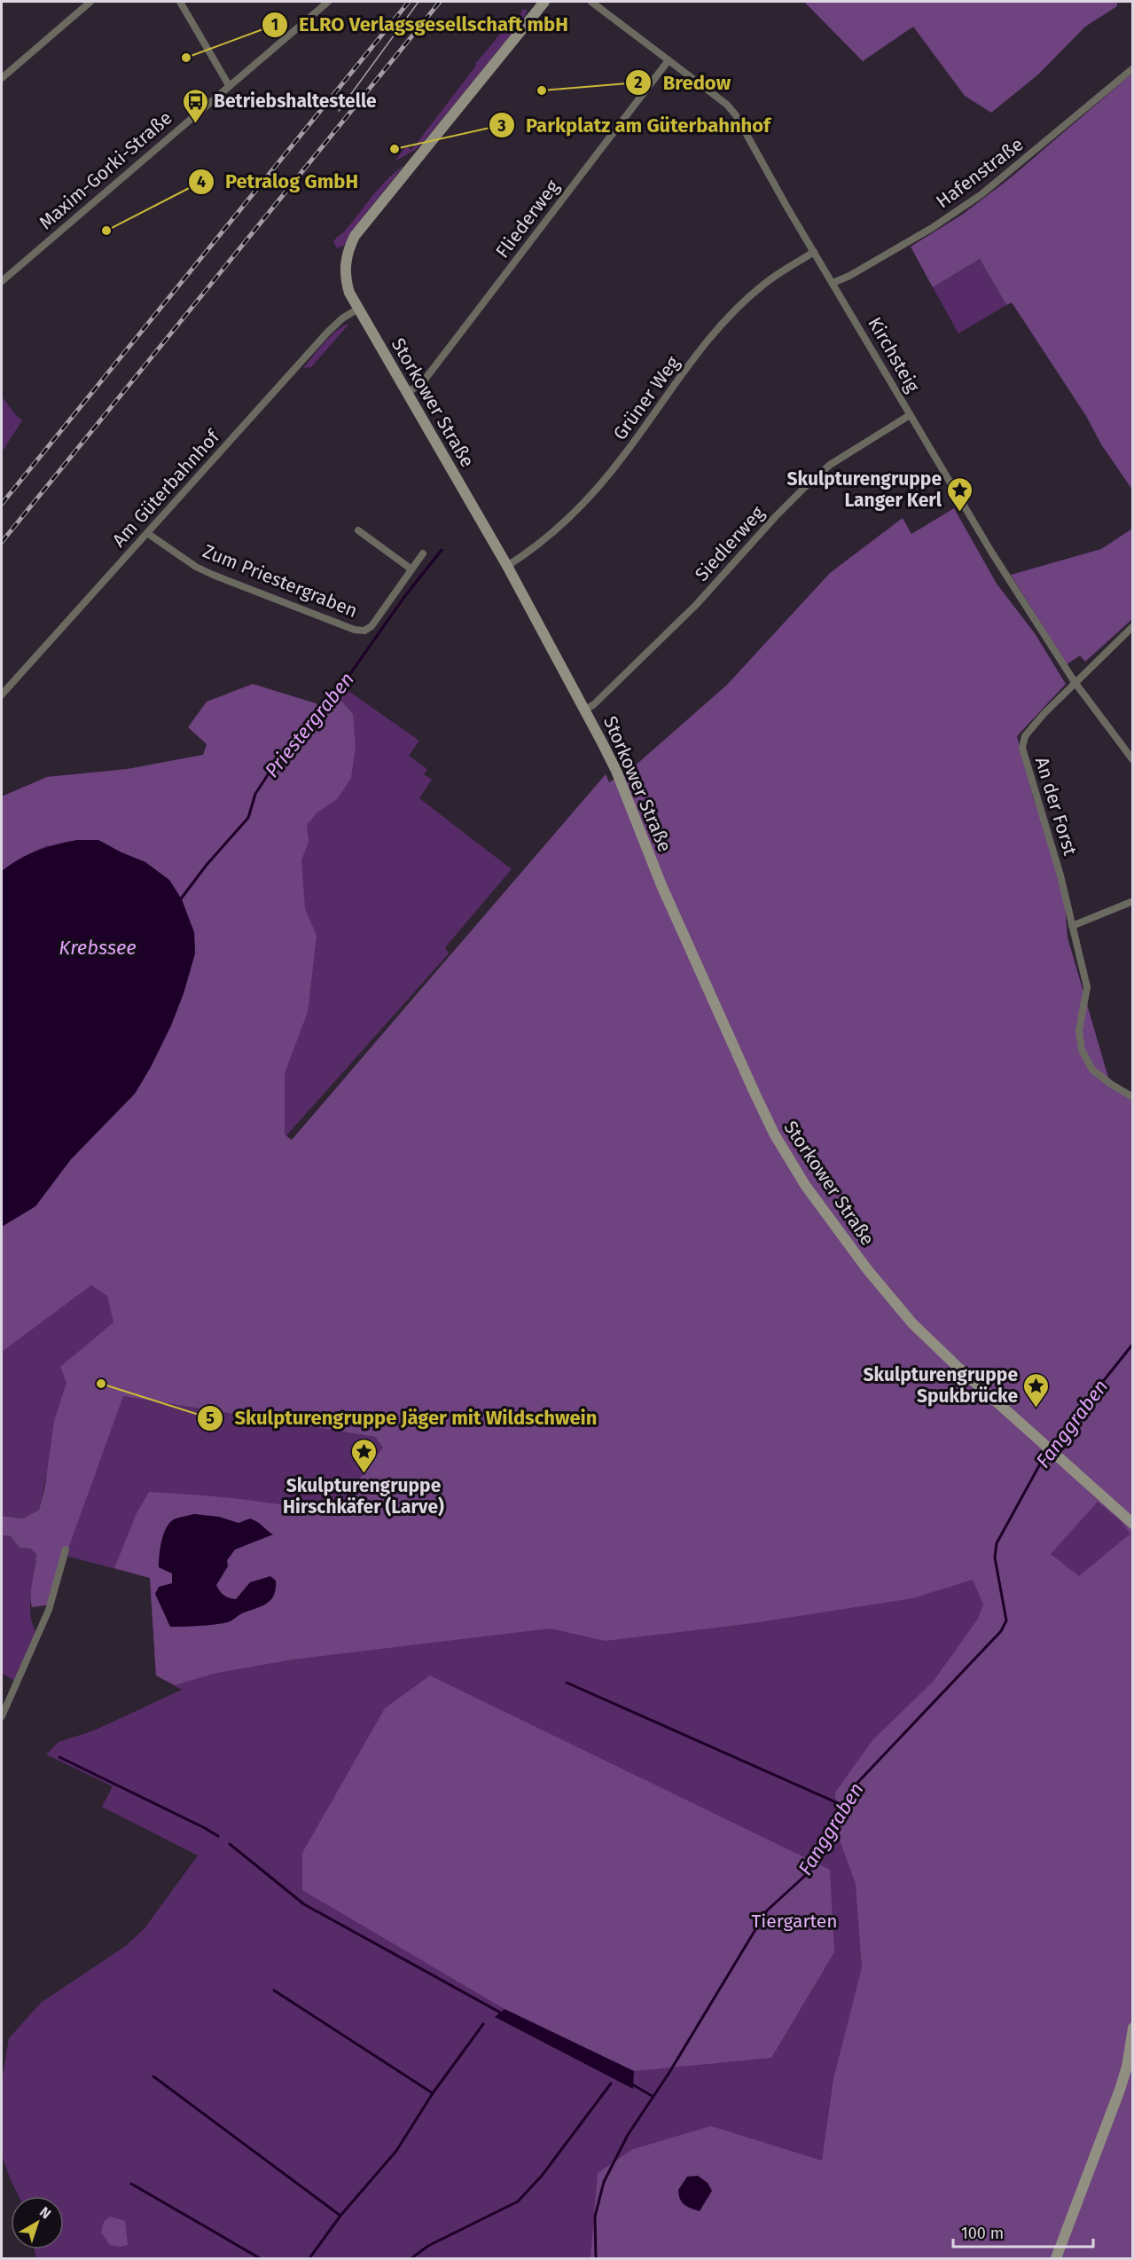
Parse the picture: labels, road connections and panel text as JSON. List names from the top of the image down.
{
  "streets": {
    "main road": ["Storkower Straße"],
    "street": [
      "Maxim-Gorki-Straße",
      "Hafenstraße",
      "Fliederweg",
      "Kirchsteig",
      "Grüner Weg",
      "Am Güterbahnhof",
      "Siedlerweg",
      "Zum Priestergraben",
      "An der Forst"
    ]
  },
  "crossings": [
    ["Hafenstraße", "Kirchsteig"],
    ["Fliederweg", "Kirchsteig"],
    ["Fliederweg", "Storkower Straße"],
    ["Kirchsteig", "Grüner Weg"],
    ["Kirchsteig", "Siedlerweg"],
    ["Kirchsteig", "An der Forst"],
    ["Grüner Weg", "Storkower Straße"],
    ["Storkower Straße", "Am Güterbahnhof"],
    ["Storkower Straße", "Siedlerweg"],
    ["Am Güterbahnhof", "Zum Priestergraben"]
  ],
  "water": ["Priestergraben", "Krebssee", "Fanggraben"],
  "parks": ["Tiergarten"],
  "places": {
    "other": [
      "ELRO Verlagsgesellschaft mbH",
      "Bredow",
      "Parkplatz am Güterbahnhof",
      "Petralog GmbH",
      "Skulpturengruppe Jäger mit Wildschwein"
    ],
    "bus stop": ["Betriebshaltestelle"],
    "place": ["Skulpturengruppe Langer Kerl", "Skulpturengruppe Spukbrücke", "Skulpturengruppe Hirschkäfer (Larve)"]
  },
  "scale_bar": "100 m",
  "north": "top right"
}
